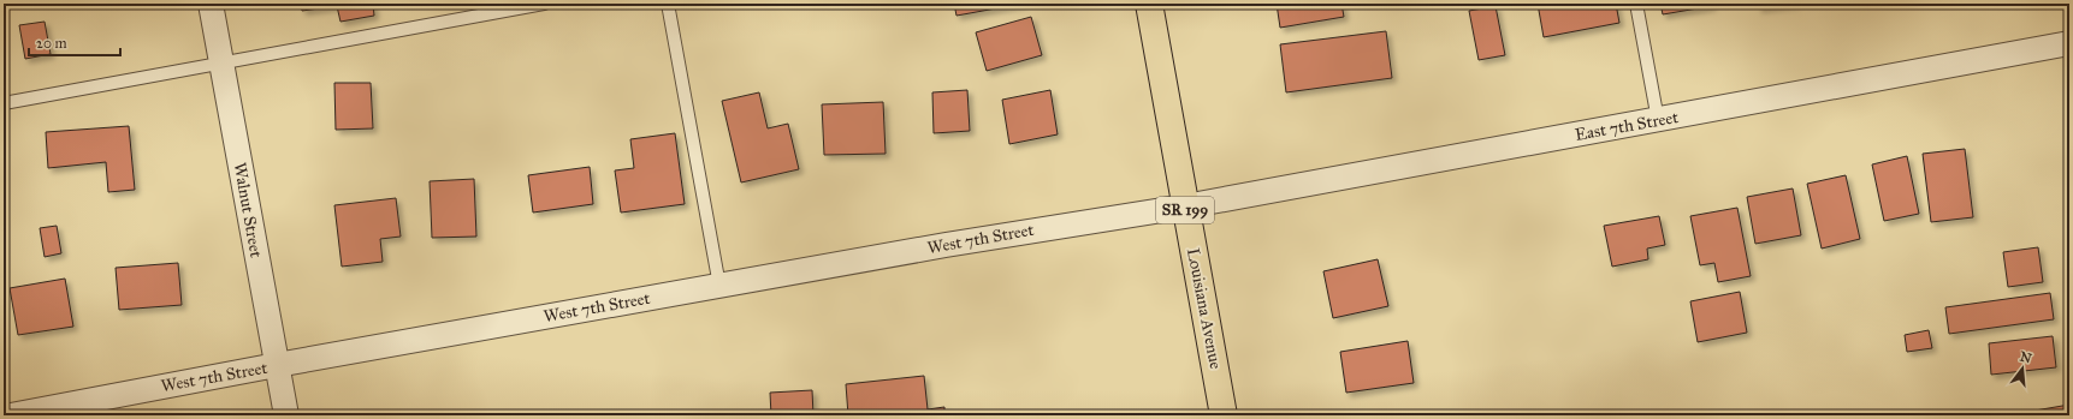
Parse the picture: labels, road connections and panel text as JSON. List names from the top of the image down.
{
  "streets": {
    "main road": ["SR 199", "Louisiana Avenue"],
    "street": ["East 7th Street", "Walnut Street", "West 7th Street"]
  },
  "crossings": [
    ["East 7th Street", "West 7th Street"],
    ["East 7th Street", "Louisiana Avenue"],
    ["Walnut Street", "West 7th Street"],
    ["West 7th Street", "Louisiana Avenue"]
  ],
  "scale_bar": "20 m",
  "north": "top"
}
